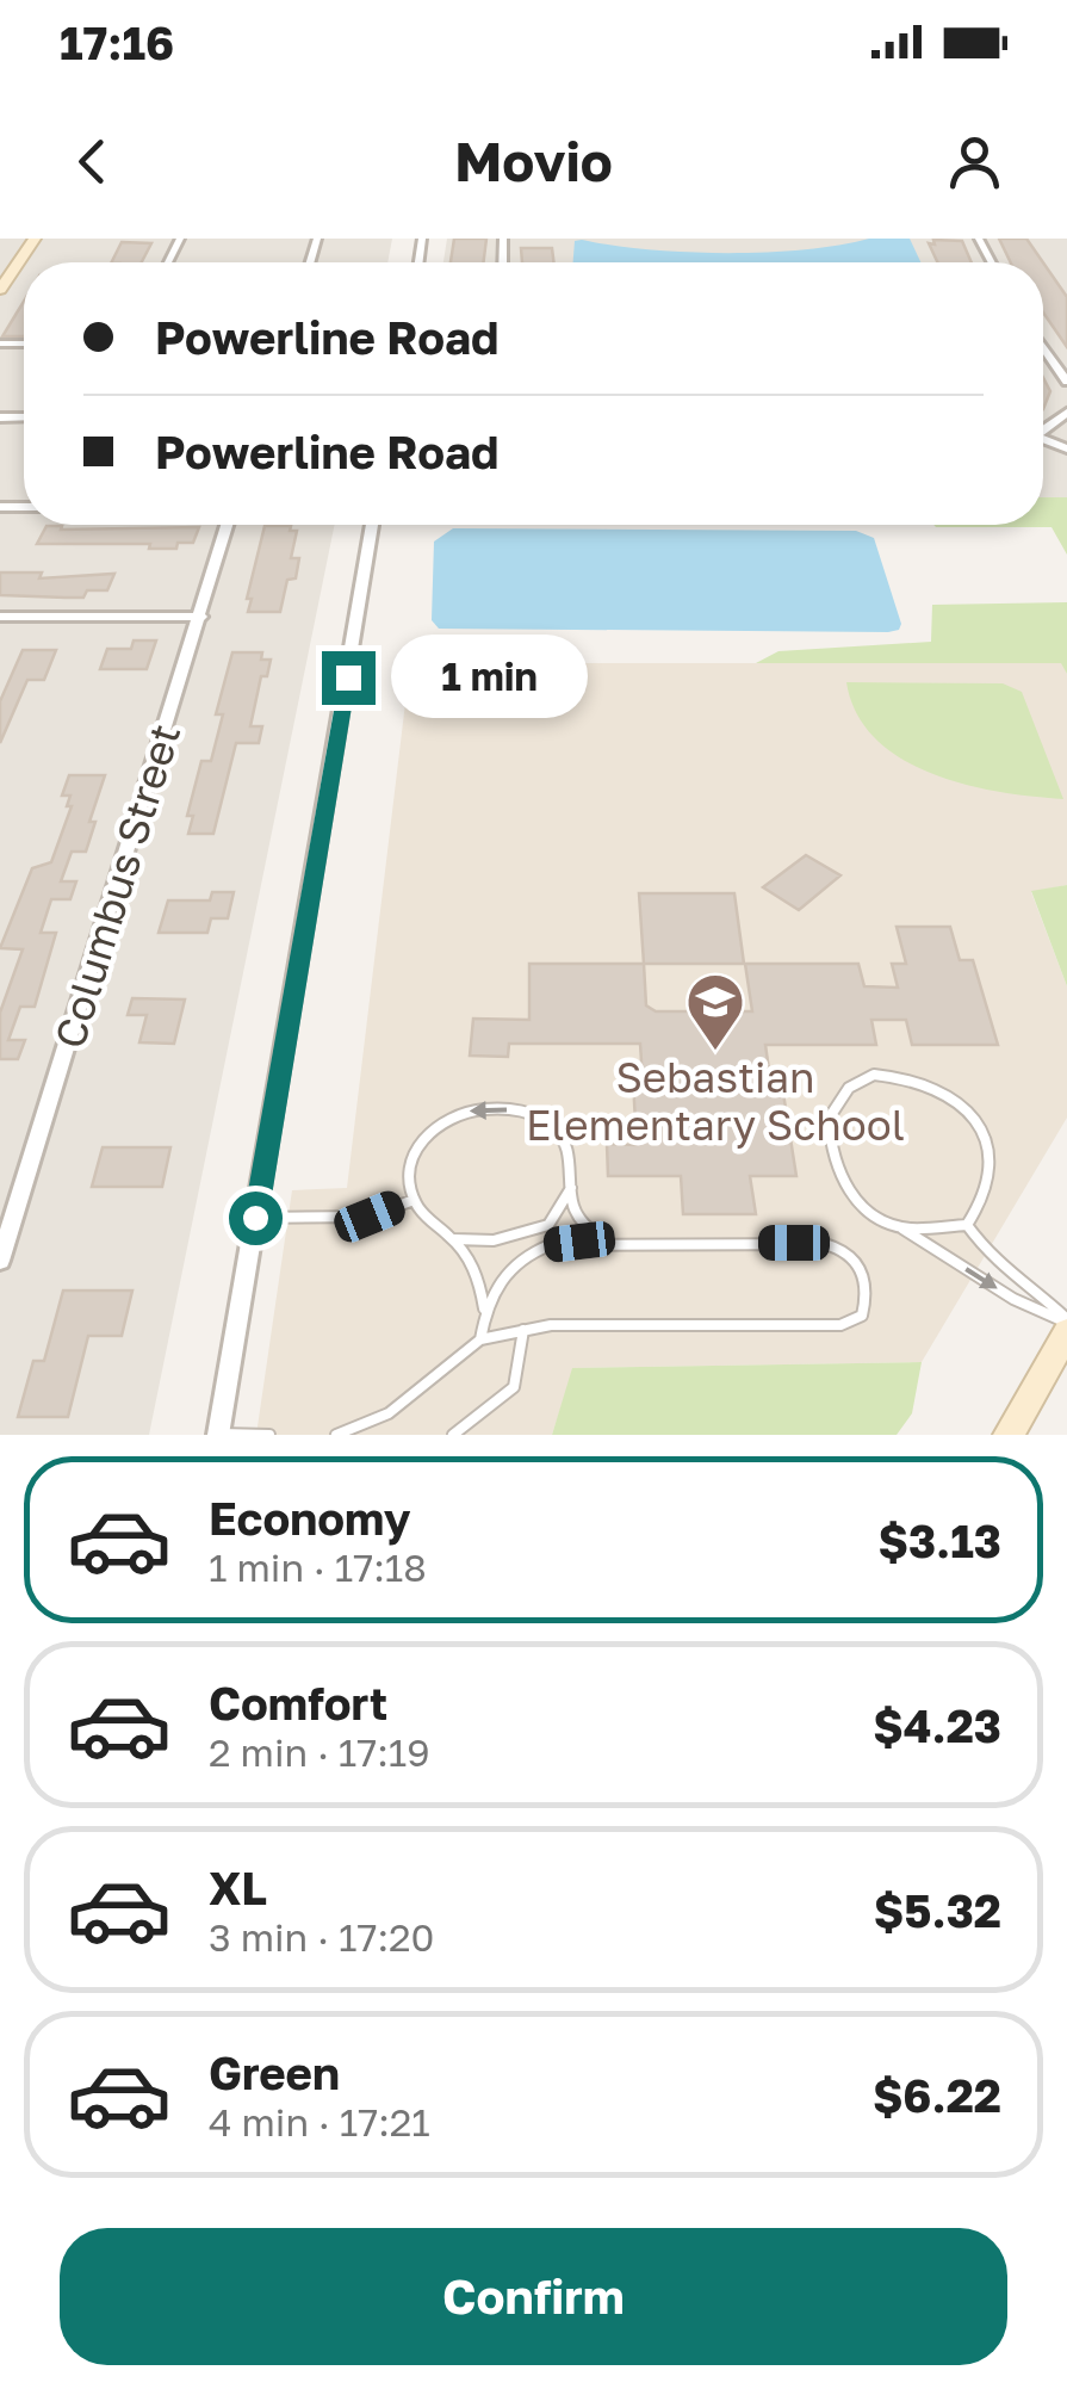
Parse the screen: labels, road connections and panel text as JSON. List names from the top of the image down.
{
  "streets": {
    "street": ["Columbus Street"]
  },
  "places": {
    "school or university": ["Sebastian Elementary School"]
  },
  "page": {
    "status": "17:16",
    "header": "Movio",
    "banner": ["Powerline Road", "Powerline Road"],
    "bubble": "1 min",
    "list": [
      {
        "name": "Economy",
        "note": "1 min · 17:18",
        "value": "$3.13"
      },
      {
        "name": "Comfort",
        "note": "2 min · 17:19",
        "value": "$4.23"
      },
      {
        "name": "XL",
        "note": "3 min · 17:20",
        "value": "$5.32"
      },
      {
        "name": "Green",
        "note": "4 min · 17:21",
        "value": "$6.22"
      }
    ],
    "buttons": "Confirm"
  }
}
